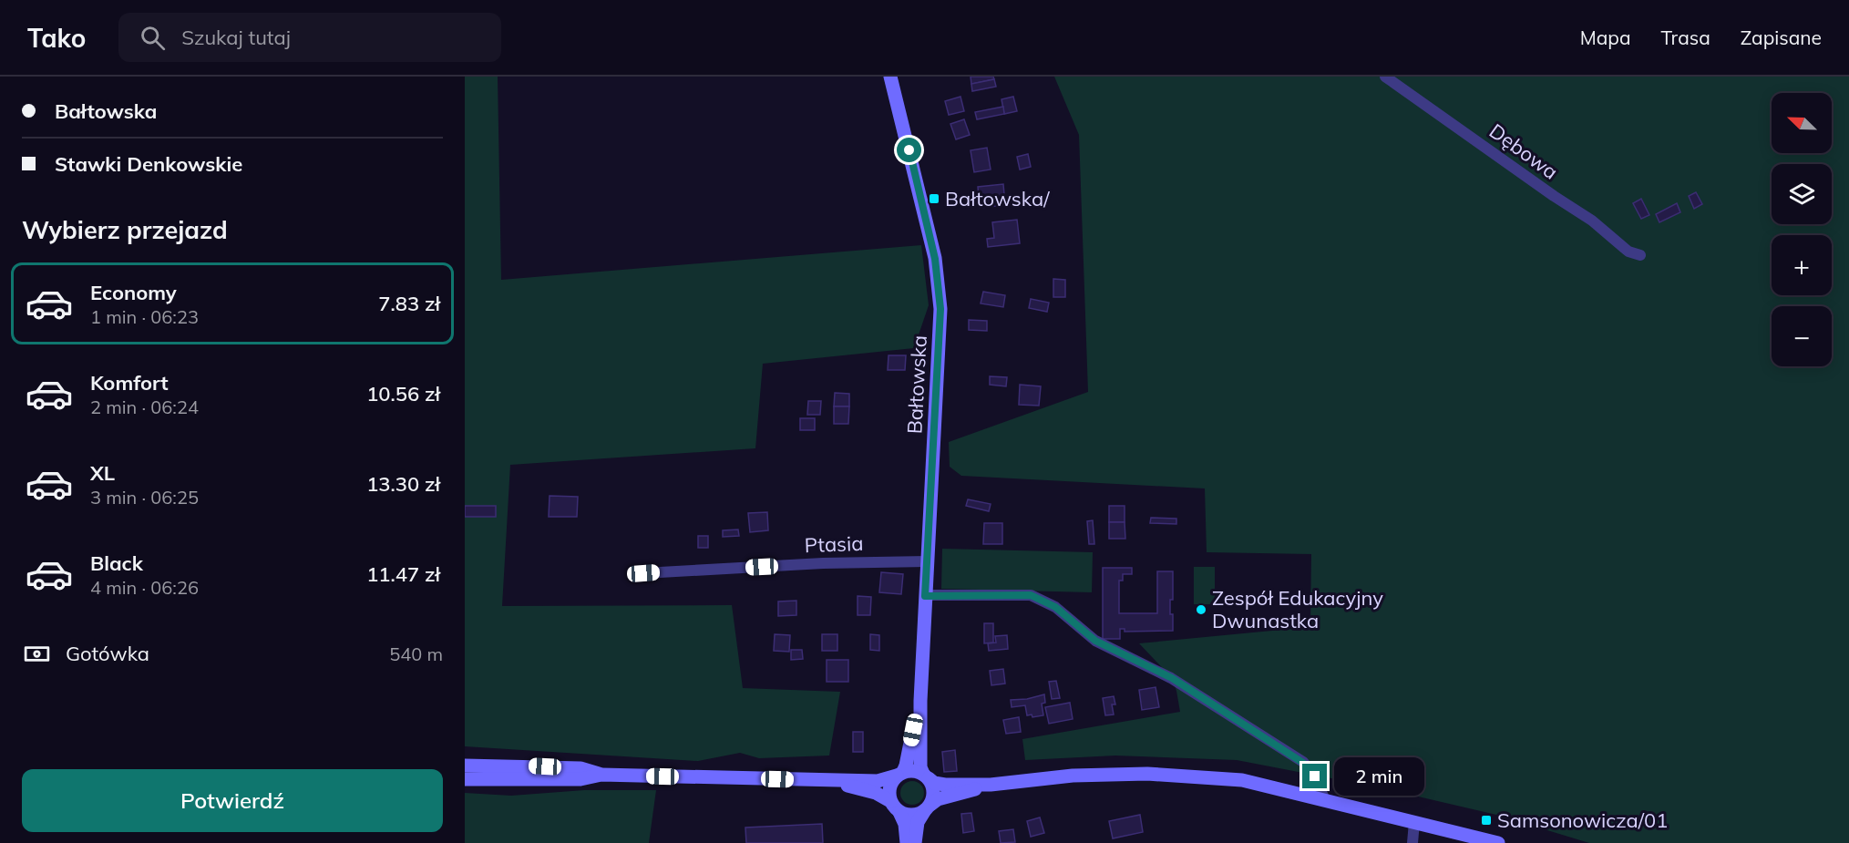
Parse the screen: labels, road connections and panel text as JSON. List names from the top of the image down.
{
  "streets": {
    "main road": ["Bałtowska"],
    "street": ["Dębowa", "Ptasia"]
  },
  "crossings": [
    ["Bałtowska", "Ptasia"]
  ],
  "places": {
    "transit": ["Bałtowska/", "Samsonowicza/01"],
    "other": ["Zespół Edukacyjny Dwunastka"]
  },
  "north": "top left",
  "page": {
    "header": "Tako",
    "search": "Szukaj tutaj",
    "nav": ["Mapa", "Trasa", "Zapisane"],
    "banner": ["Bałtowska", "Stawki Denkowskie"],
    "map_buttons": ["+", "−"],
    "heading": "Wybierz przejazd",
    "list": [
      {
        "name": "Economy",
        "note": "1 min · 06:23",
        "value": "7.83 zł"
      },
      {
        "name": "Komfort",
        "note": "2 min · 06:24",
        "value": "10.56 zł"
      },
      {
        "name": "XL",
        "note": "3 min · 06:25",
        "value": "13.30 zł"
      },
      {
        "name": "Black",
        "note": "4 min · 06:26",
        "value": "11.47 zł"
      }
    ],
    "pay": ["Gotówka", "540 m"],
    "bubble": "2 min",
    "buttons": "Potwierdź"
  }
}
